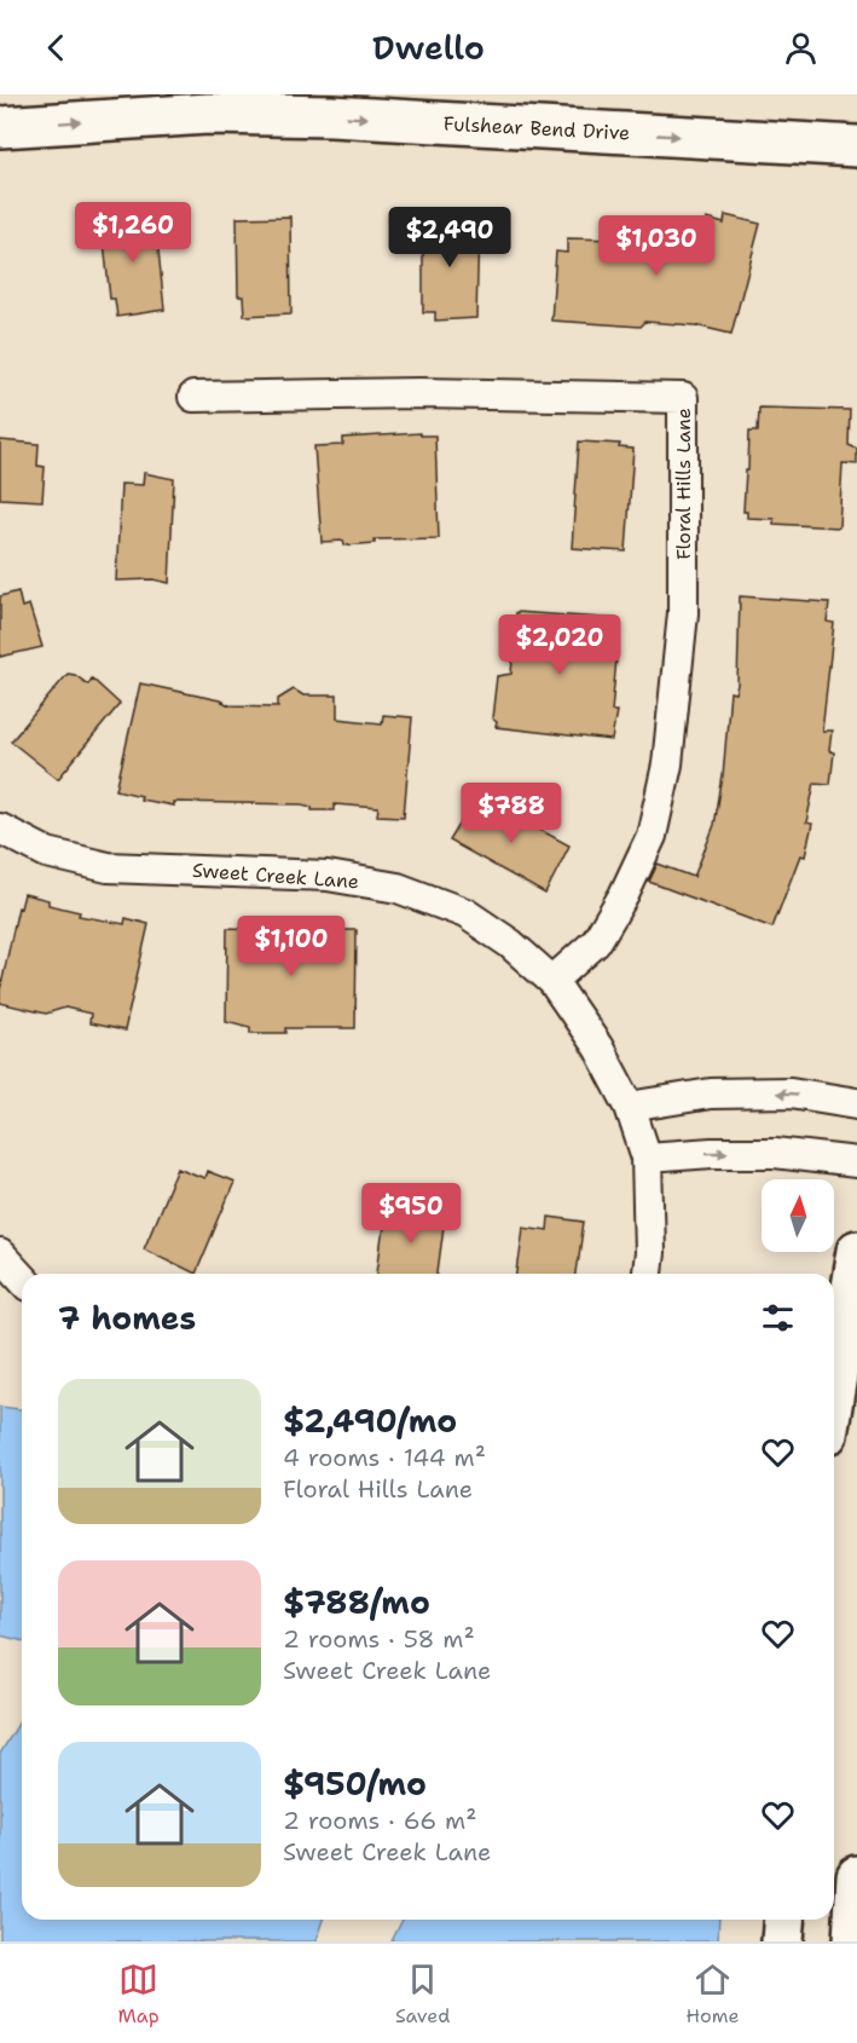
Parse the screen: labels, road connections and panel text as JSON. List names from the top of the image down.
{
  "streets": {
    "main road": ["Fulshear Bend Drive"],
    "street": ["Floral Hills Lane", "Sweet Creek Lane"]
  },
  "crossings": [
    ["Floral Hills Lane", "Sweet Creek Lane"]
  ],
  "one_way": ["Fulshear Bend Drive"],
  "north": "top",
  "page": {
    "header": "Dwello",
    "price": [
      "$1,260",
      "$2,490",
      "$1,030",
      "$2,020",
      "$788",
      "$1,100",
      "$950"
    ],
    "heading": "7 homes",
    "list": [
      {
        "name": "$2,490/mo",
        "note": "4 rooms · 144 m² · Floral Hills Lane"
      },
      {
        "name": "$788/mo",
        "note": "2 rooms · 58 m² · Sweet Creek Lane"
      },
      {
        "name": "$950/mo",
        "note": "2 rooms · 66 m² · Sweet Creek Lane"
      }
    ],
    "tabs": ["Map", "Saved", "Home"]
  }
}
